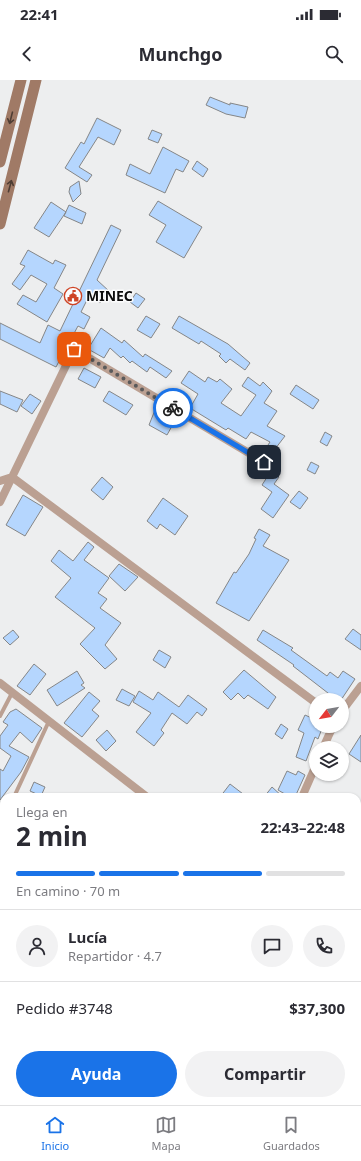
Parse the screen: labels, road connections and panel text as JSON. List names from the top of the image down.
{
  "places": {
    "public building": ["MINEC"]
  },
  "north": "bottom left",
  "page": {
    "status": "22:41",
    "header": "Munchgo",
    "heading": ["2 min", "Llega en", "22:43–22:48"],
    "panel": [
      "Lucía",
      "Repartidor · 4.7",
      "Pedido #3748",
      "$37,300"
    ],
    "bar": "En camino · 70 m",
    "buttons": ["Ayuda", "Compartir"],
    "tabs": ["Inicio", "Mapa", "Guardados"]
  }
}
